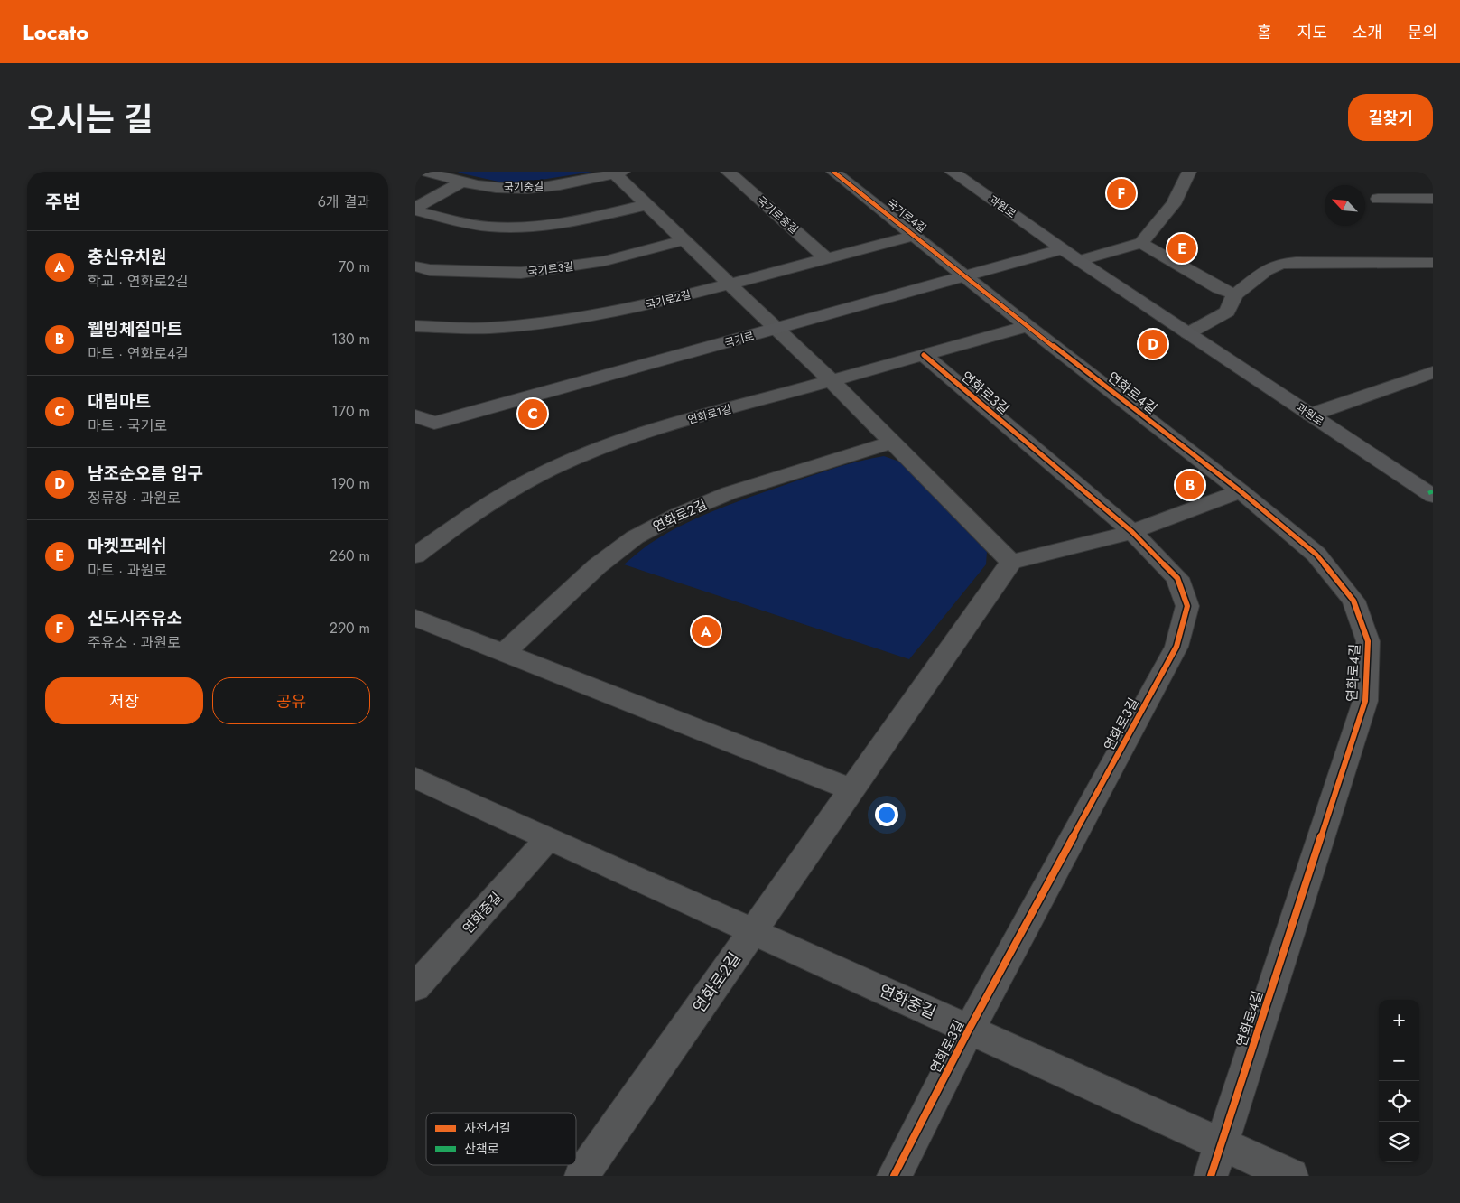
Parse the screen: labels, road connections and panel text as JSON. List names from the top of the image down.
{
  "streets": {
    "main road": ["과원로", "국기로"],
    "street": [
      "국기중길",
      "국기로중길",
      "국기로4길",
      "국기로3길",
      "국기로2길",
      "연화로3길",
      "연화로4길",
      "연화로1길",
      "연화로2길",
      "연화중길"
    ]
  },
  "crossings": [
    ["과원로", "국기로"],
    ["국기로중길", "국기로2길"],
    ["국기로4길", "국기로2길"],
    ["국기로4길", "국기로"],
    ["국기로4길", "연화로4길"],
    ["국기로", "연화로4길"],
    ["연화로3길", "연화로1길"],
    ["연화로3길", "연화중길"],
    ["연화로4길", "연화로1길"],
    ["연화로4길", "연화중길"],
    ["연화로2길", "연화중길"]
  ],
  "legend": ["자전거길", "산책로"],
  "north": "top left",
  "page": {
    "header": "Locato",
    "nav": [
      "홈",
      "지도",
      "소개",
      "문의"
    ],
    "title": "오시는 길",
    "buttons": [
      "길찾기",
      ["저장", "공유"]
    ],
    "heading": ["주변", "6개 결과"],
    "pins": [
      "F",
      "E",
      "D",
      "C",
      "B",
      "A"
    ],
    "list": [
      {
        "mark": "A",
        "name": "충신유치원",
        "note": "학교 · 연화로2길",
        "value": "70 m"
      },
      {
        "mark": "B",
        "name": "웰빙체질마트",
        "note": "마트 · 연화로4길",
        "value": "130 m"
      },
      {
        "mark": "C",
        "name": "대림마트",
        "note": "마트 · 국기로",
        "value": "170 m"
      },
      {
        "mark": "D",
        "name": "남조순오름 입구",
        "note": "정류장 · 과원로",
        "value": "190 m"
      },
      {
        "mark": "E",
        "name": "마켓프레쉬",
        "note": "마트 · 과원로",
        "value": "260 m"
      },
      {
        "mark": "F",
        "name": "신도시주유소",
        "note": "주유소 · 과원로",
        "value": "290 m"
      }
    ],
    "map_buttons": ["+", "−"]
  }
}
